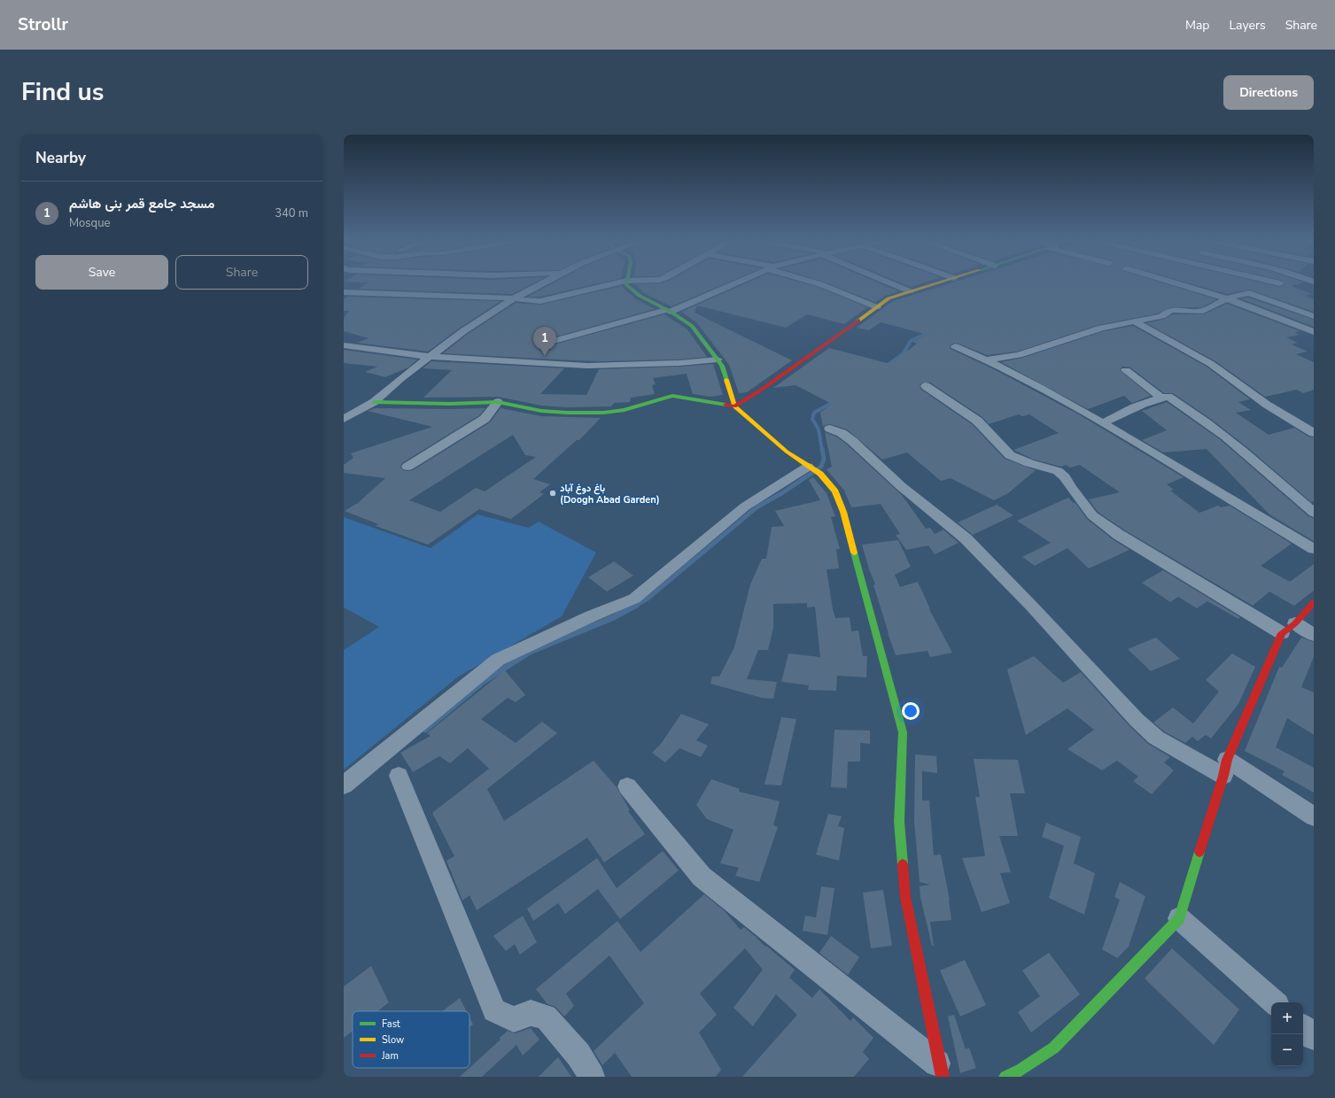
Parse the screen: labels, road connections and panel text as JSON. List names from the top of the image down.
{
  "places": ["باغ دوغ آباد (Doogh Abad Garden)"],
  "legend": ["Fast", "Slow", "Jam"],
  "page": {
    "header": "Strollr",
    "nav": ["Map", "Layers", "Share"],
    "title": "Find us",
    "buttons": [
      "Directions",
      ["Save", "Share"]
    ],
    "heading": "Nearby",
    "list": [
      {
        "mark": "1",
        "name": "مسجد جامع قمر بنی هاشم",
        "note": "Mosque",
        "value": "340 m"
      }
    ],
    "pins": "1",
    "map_buttons": ["+", "−"]
  }
}
